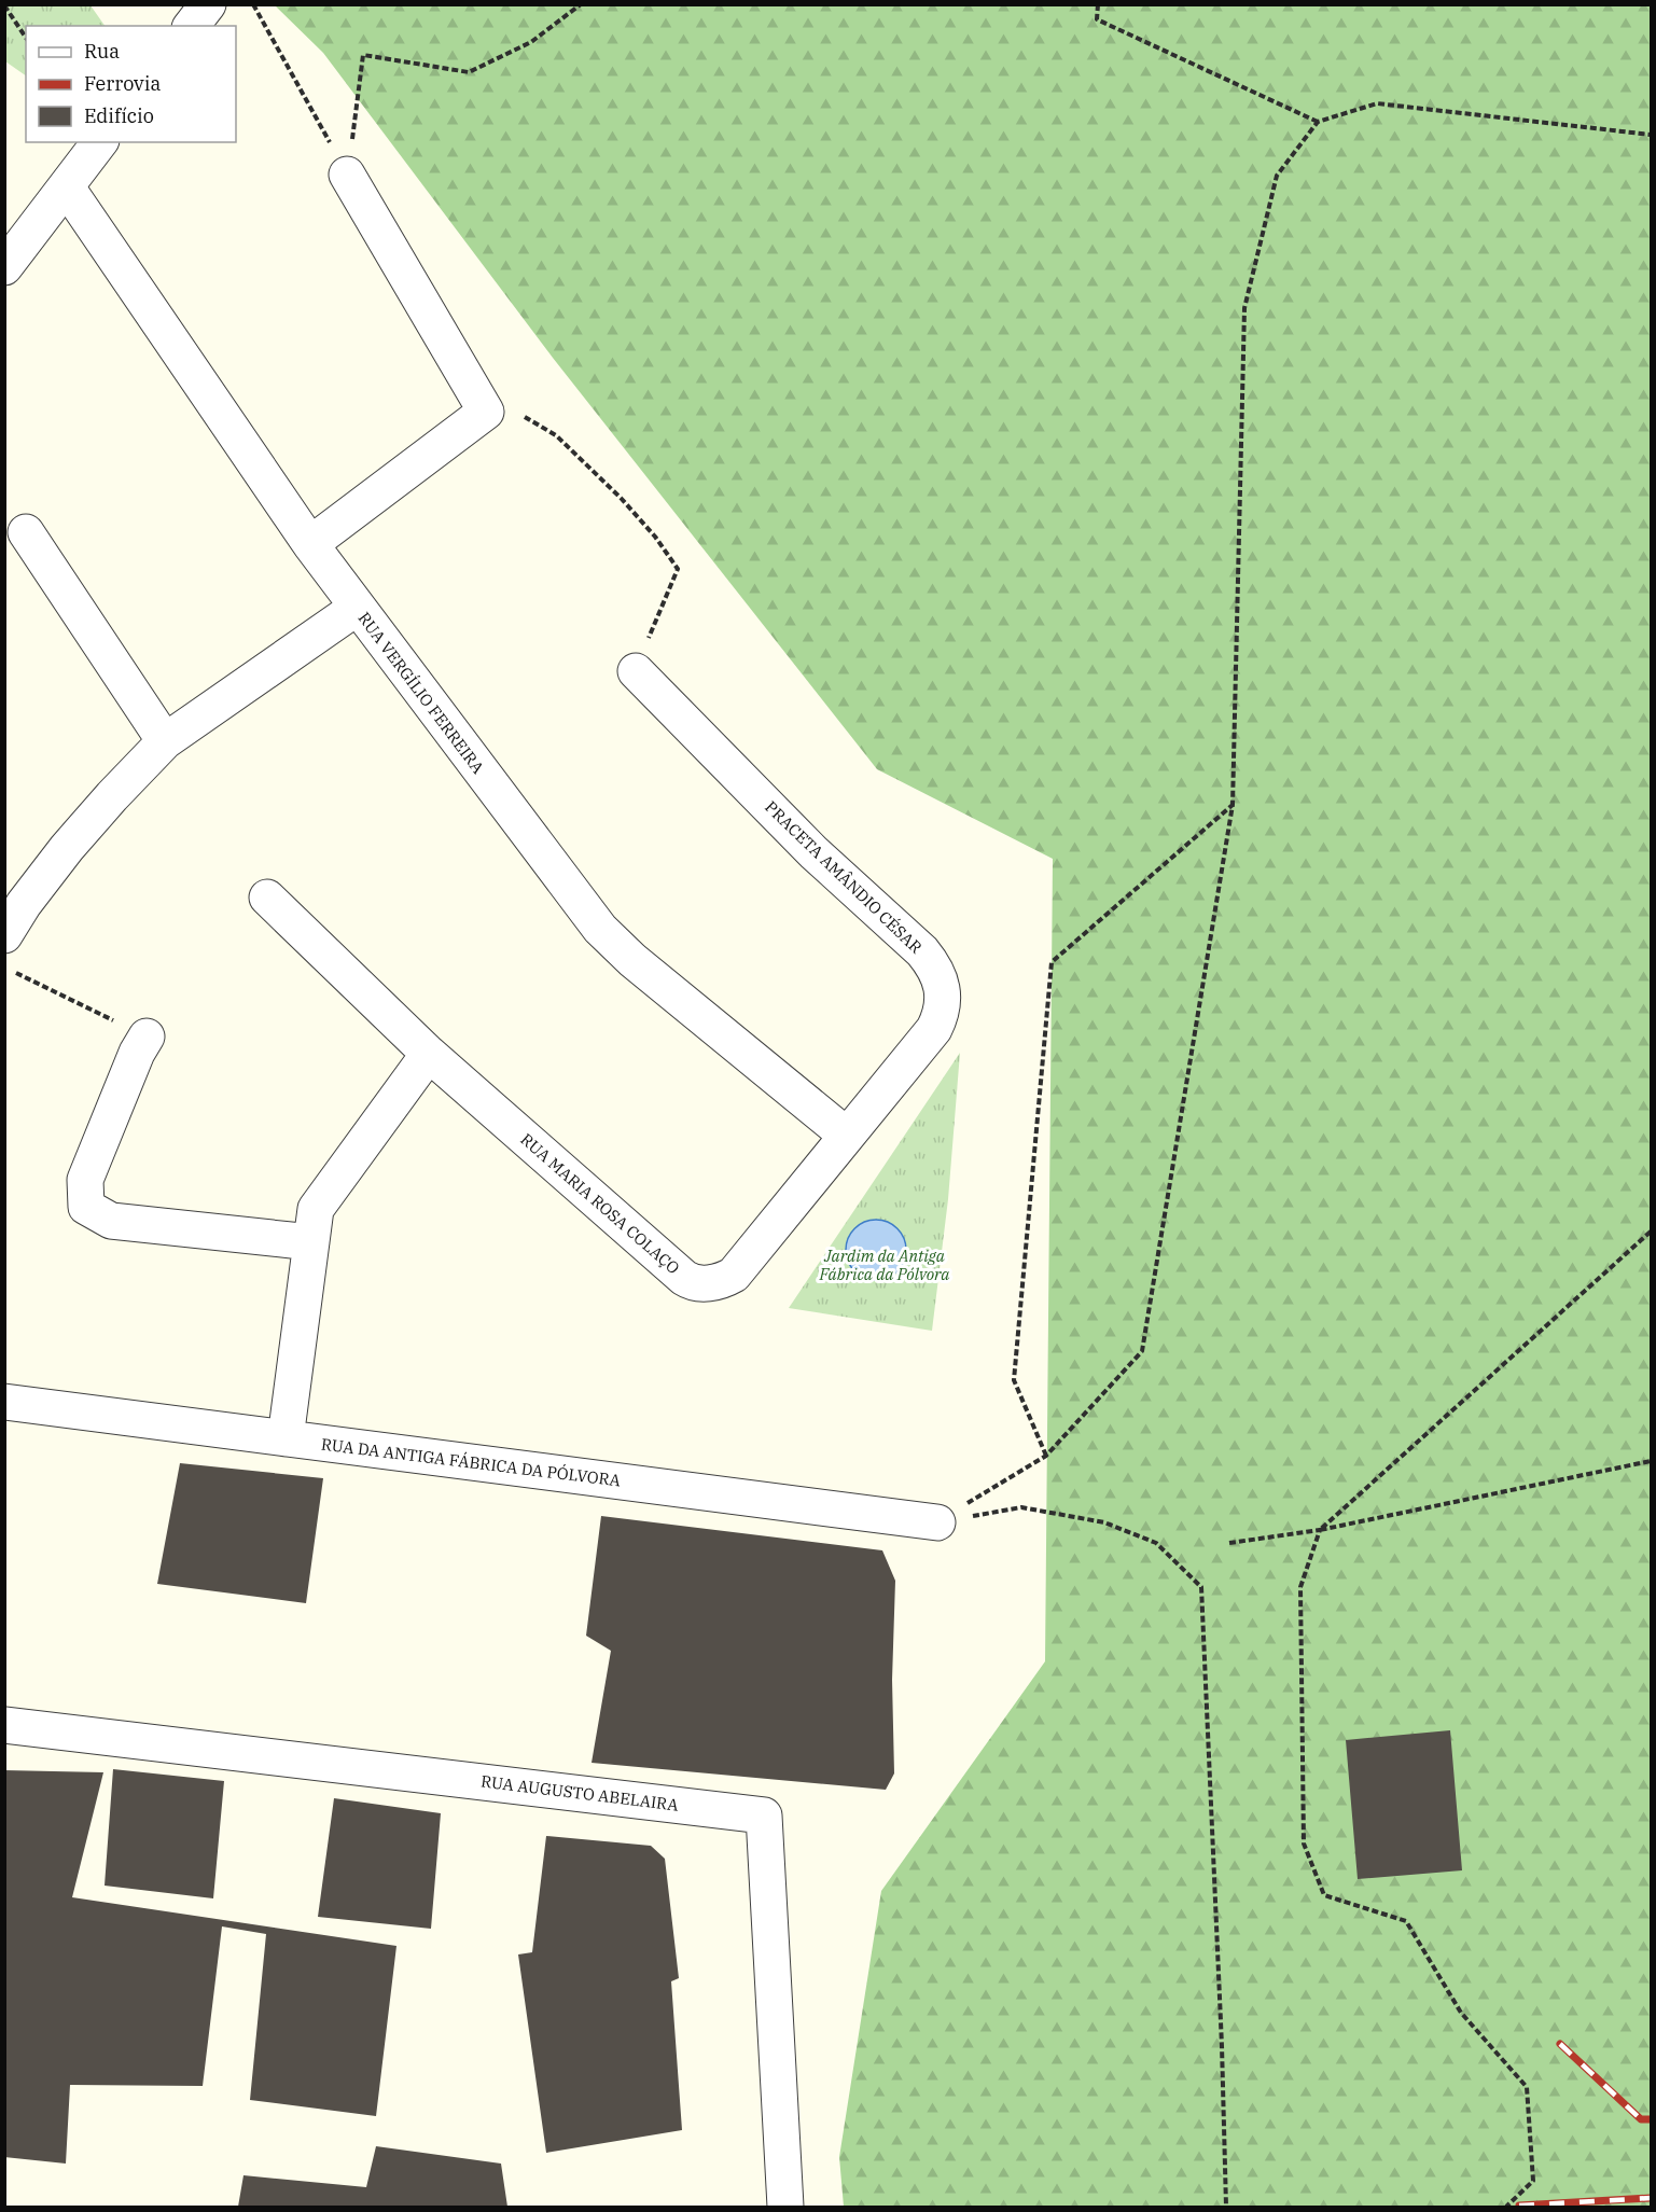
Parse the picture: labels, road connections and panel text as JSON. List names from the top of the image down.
{
  "streets": {
    "street": [
      "RUA VERGÍLIO FERREIRA",
      "PRACETA AMÂNDIO CÉSAR",
      "RUA MARIA ROSA COLAÇO",
      "RUA DA ANTIGA FÁBRICA DA PÓLVORA",
      "RUA AUGUSTO ABELAIRA"
    ]
  },
  "crossings": [
    ["RUA VERGÍLIO FERREIRA", "PRACETA AMÂNDIO CÉSAR"],
    ["RUA VERGÍLIO FERREIRA", "RUA MARIA ROSA COLAÇO"],
    ["PRACETA AMÂNDIO CÉSAR", "RUA MARIA ROSA COLAÇO"]
  ],
  "parks": ["Jardim da Antiga Fábrica da Pólvora"],
  "legend": ["Rua", "Ferrovia", "Edifício"]
}
